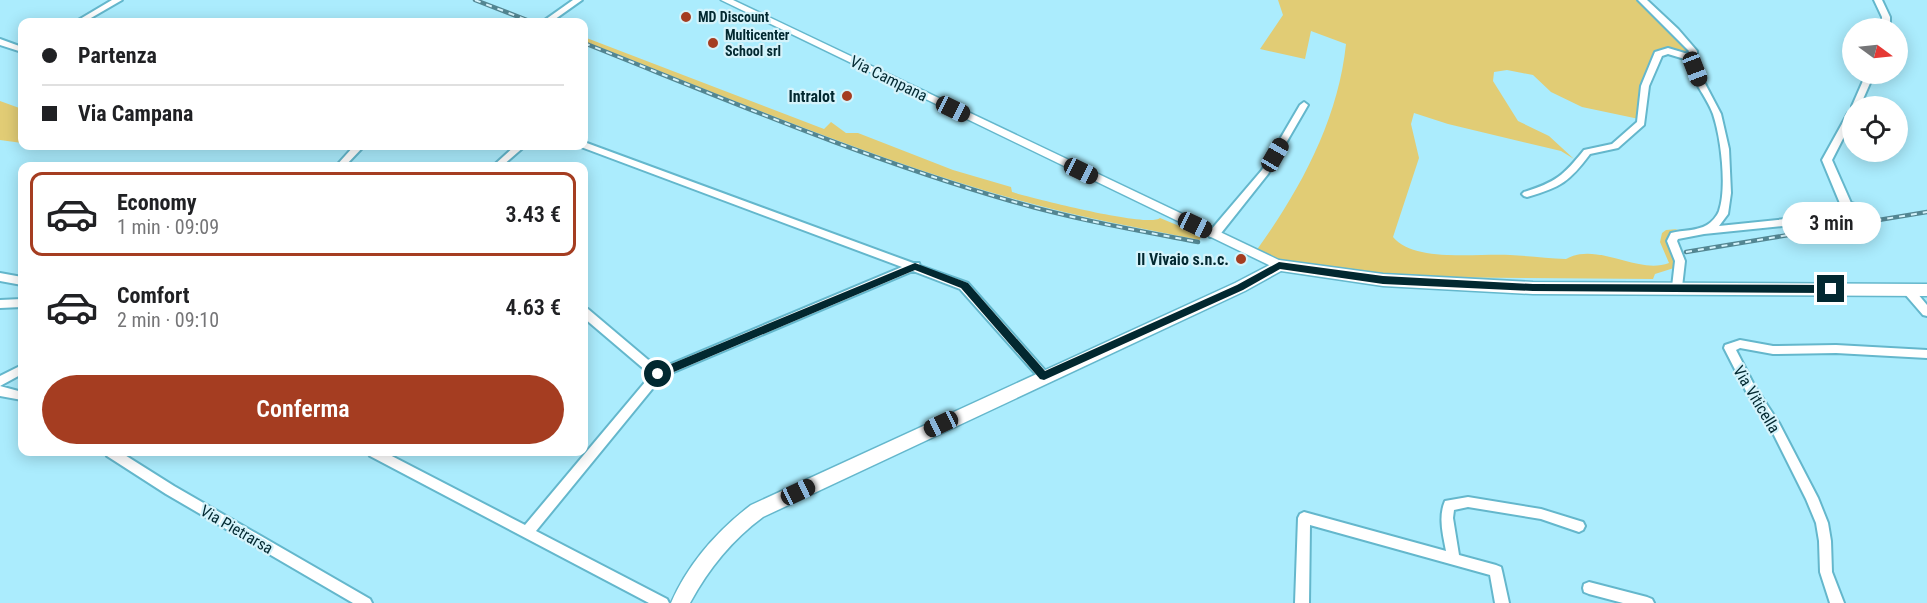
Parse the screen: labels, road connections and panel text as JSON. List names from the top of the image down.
{
  "streets": {
    "main road": ["Via Campana"],
    "street": ["Via Viticella", "Via Pietrarsa"]
  },
  "places": [
    "MD Discount",
    "Multicenter School srl",
    "Intralot",
    "Il Vivaio s.n.c."
  ],
  "north": "right",
  "page": {
    "banner": ["Partenza", "Via Campana"],
    "list": [
      {
        "name": "Economy",
        "note": "1 min · 09:09",
        "value": "3.43 €"
      },
      {
        "name": "Comfort",
        "note": "2 min · 09:10",
        "value": "4.63 €"
      }
    ],
    "bubble": "3 min",
    "buttons": "Conferma"
  }
}
